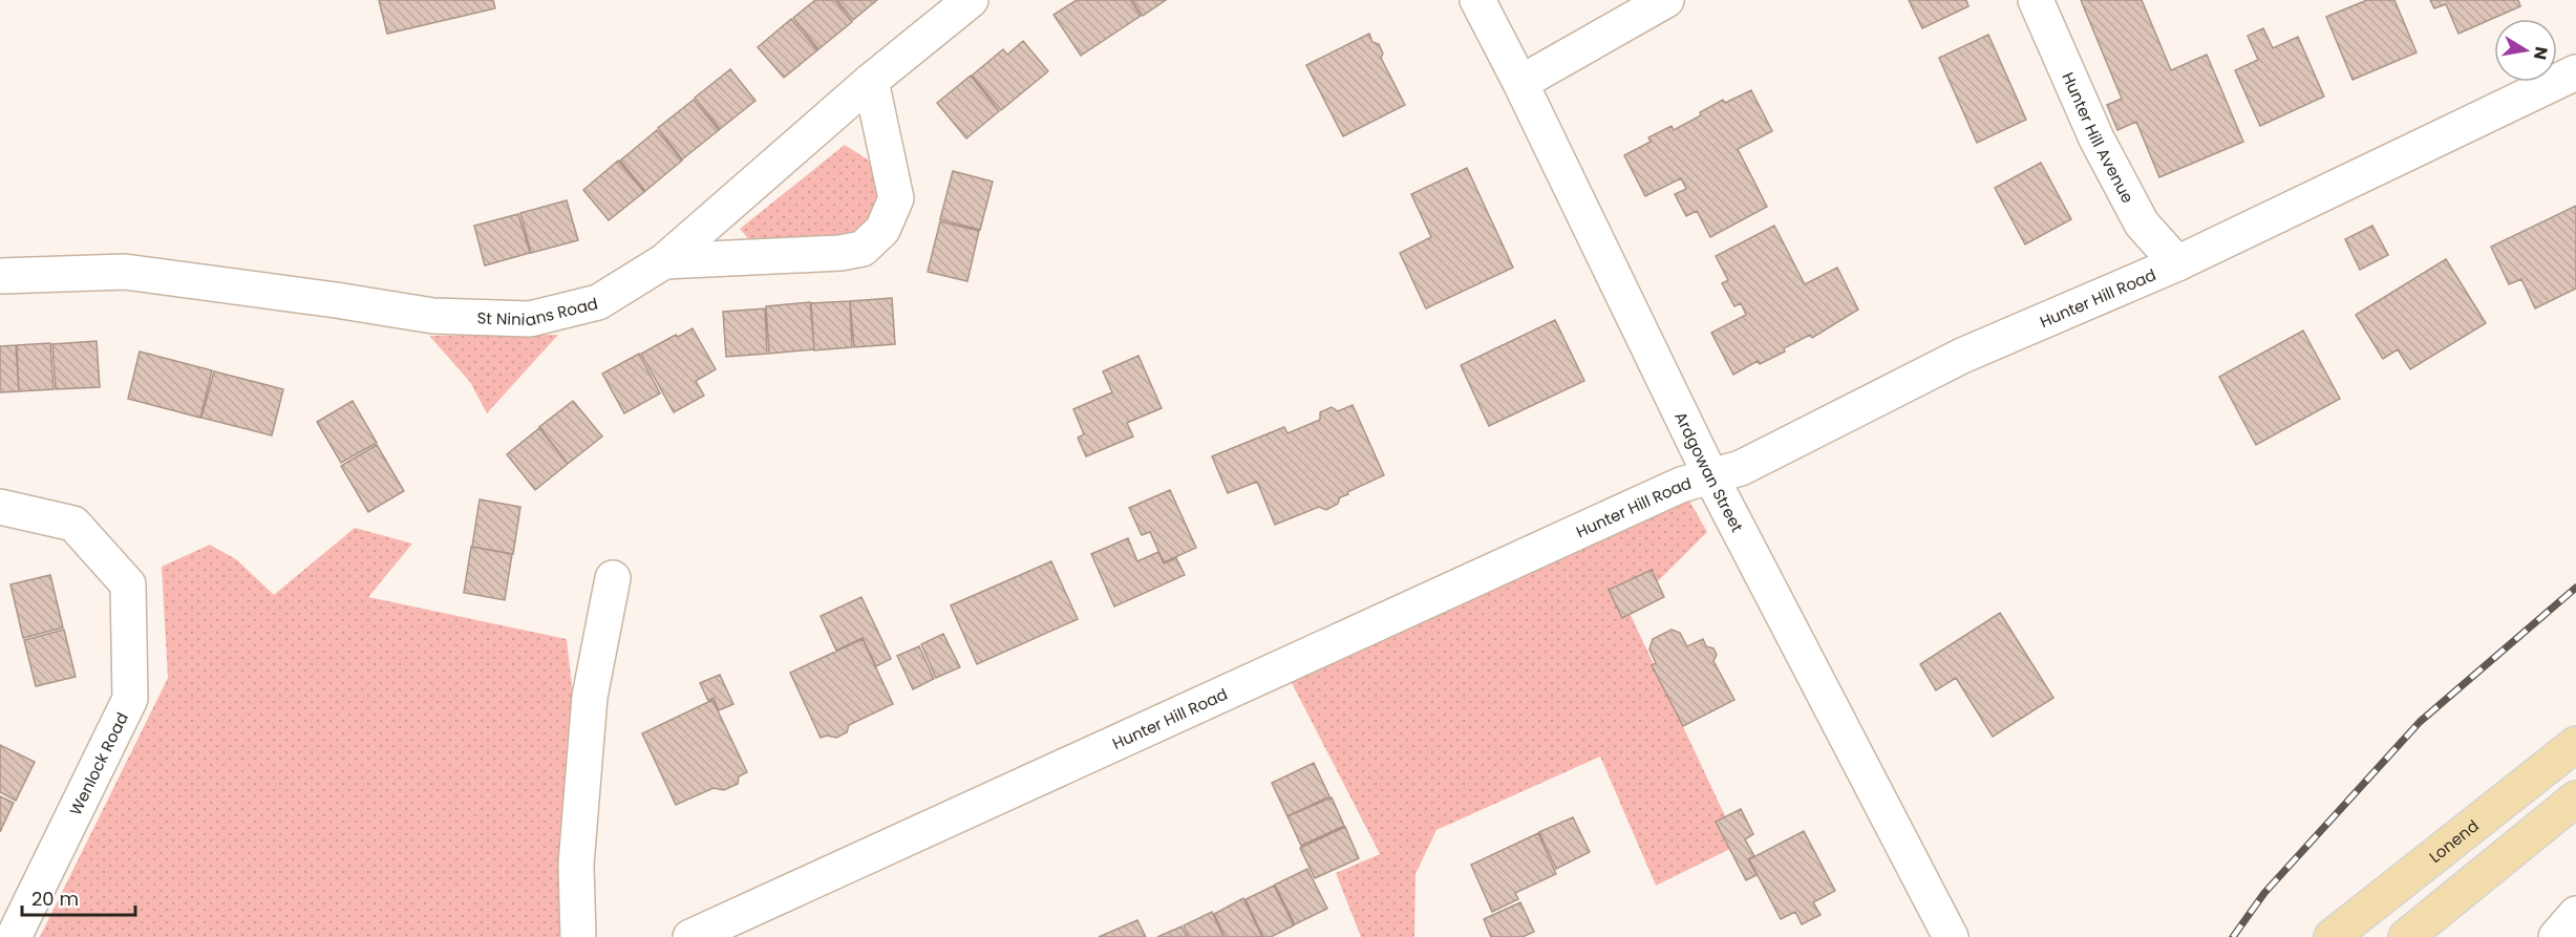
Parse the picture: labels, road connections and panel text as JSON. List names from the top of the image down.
{
  "streets": {
    "main road": ["Lonend"],
    "street": [
      "Hunter Hill Avenue",
      "Hunter Hill Road",
      "St Ninians Road",
      "Ardgowan Street",
      "Wenlock Road"
    ]
  },
  "crossings": [
    ["Hunter Hill Avenue", "Hunter Hill Road"],
    ["Hunter Hill Road", "Ardgowan Street"]
  ],
  "scale_bar": "20 m",
  "north": "right"
}
